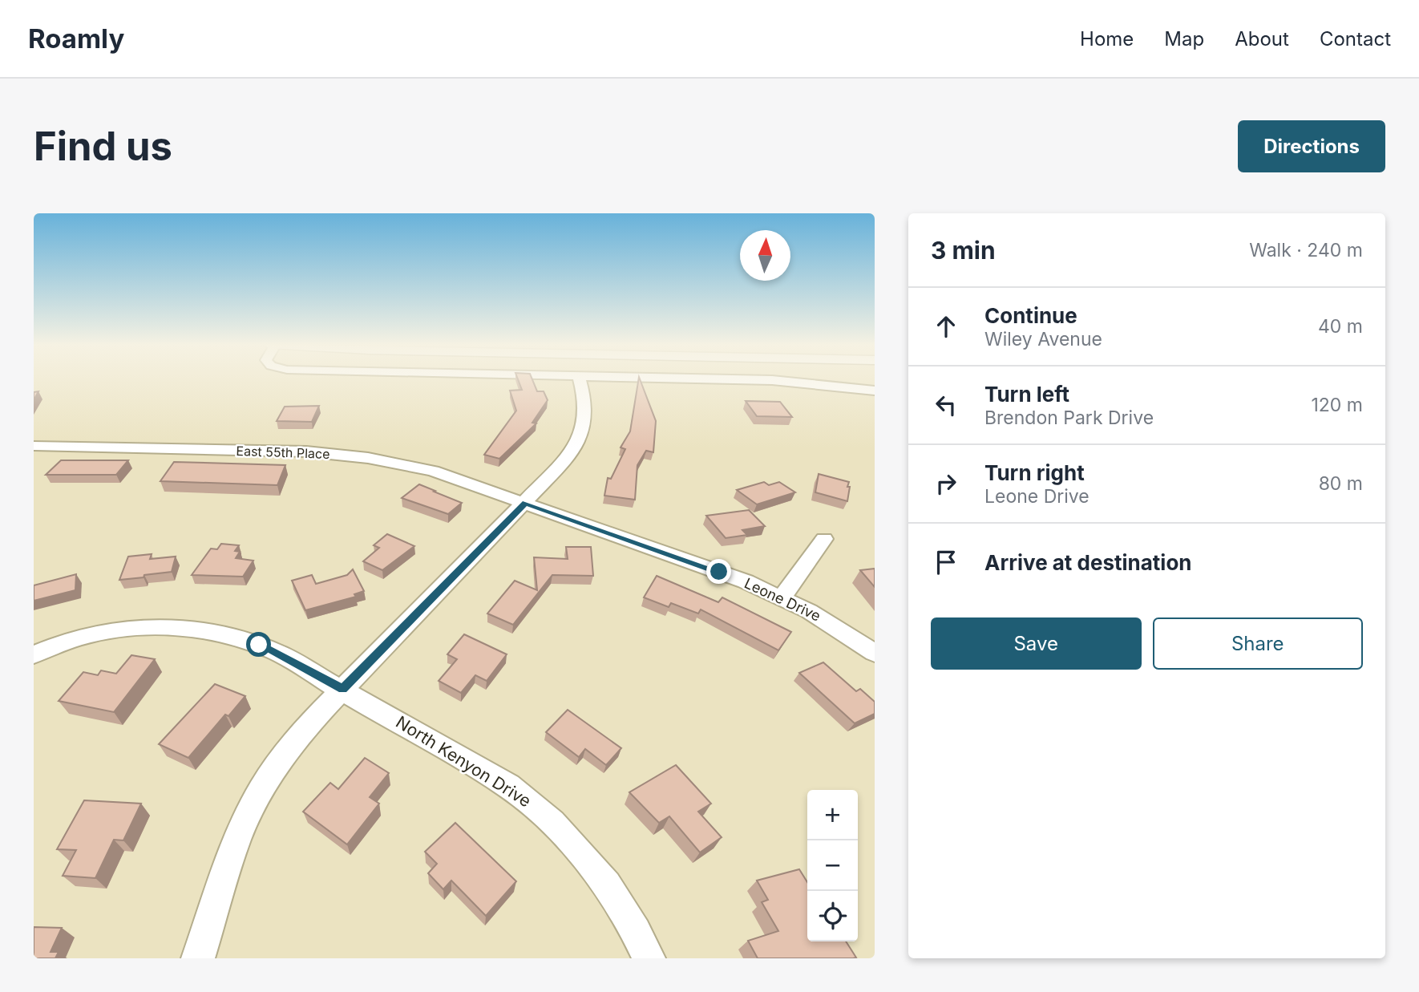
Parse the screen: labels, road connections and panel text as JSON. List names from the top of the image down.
{
  "streets": {
    "street": ["East 55th Place", "Leone Drive", "North Kenyon Drive"]
  },
  "crossings": [
    ["East 55th Place", "Leone Drive"]
  ],
  "north": "top",
  "page": {
    "header": "Roamly",
    "nav": [
      "Home",
      "Map",
      "About",
      "Contact"
    ],
    "buttons": [
      "Directions",
      ["Save", "Share"]
    ],
    "title": "Find us",
    "heading": ["3 min", "Walk · 240 m"],
    "list": [
      ["Continue", "Wiley Avenue", "40 m"],
      ["Turn left", "Brendon Park Drive", "120 m"],
      ["Turn right", "Leone Drive", "80 m"],
      "Arrive at destination"
    ],
    "map_buttons": ["+", "−"]
  }
}
